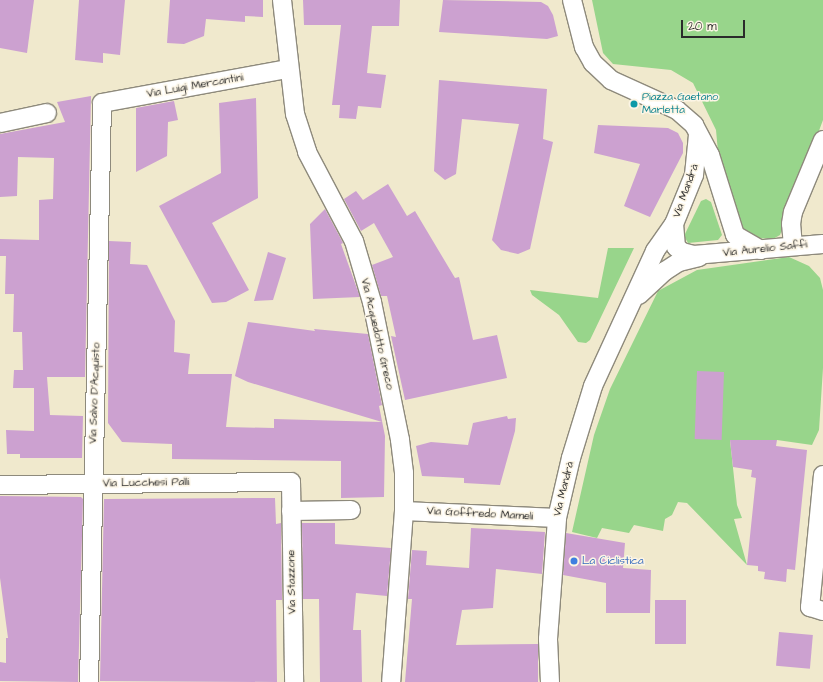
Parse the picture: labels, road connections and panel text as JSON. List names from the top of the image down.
{
  "streets": {
    "street": [
      "Via Luigi Mercantini",
      "Via Mandrà",
      "Via Aurelio Saffi",
      "Via Acquedotto Greco",
      "Via Salvo D'Acquisto",
      "Via Lucchesi Palli",
      "Via Goffredo Mameli",
      "Via Stazzone"
    ]
  },
  "crossings": [
    ["Via Luigi Mercantini", "Via Acquedotto Greco"],
    ["Via Luigi Mercantini", "Via Salvo D'Acquisto"],
    ["Via Mandrà", "Via Goffredo Mameli"],
    ["Via Acquedotto Greco", "Via Goffredo Mameli"],
    ["Via Salvo D'Acquisto", "Via Lucchesi Palli"],
    ["Via Lucchesi Palli", "Via Stazzone"]
  ],
  "places": ["Piazza Gaetano Marletta", "La Ciclistica"],
  "scale_bar": "20 m"
}
